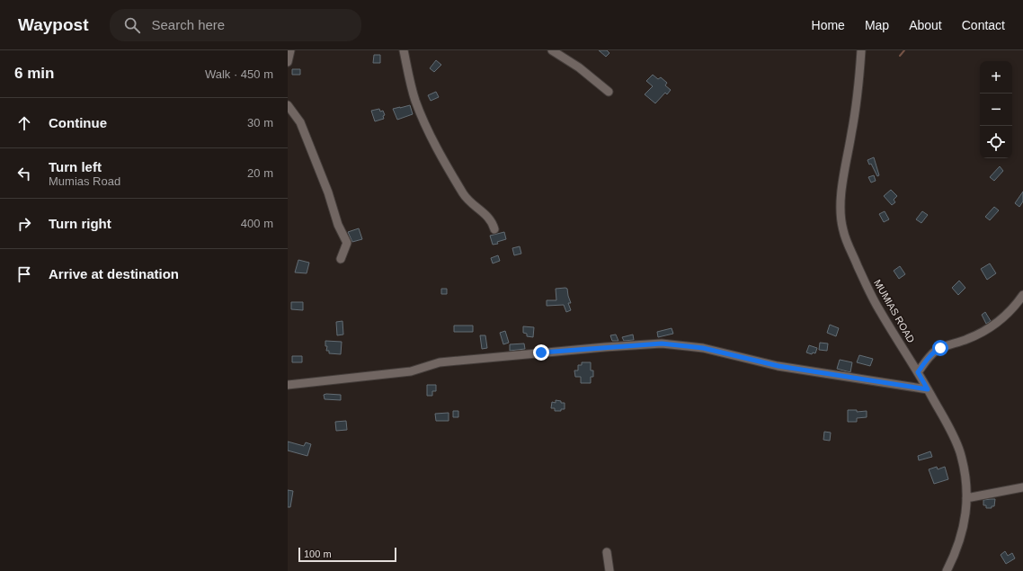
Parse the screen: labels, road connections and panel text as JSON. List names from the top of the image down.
{
  "streets": {
    "street": ["MUMIAS ROAD"]
  },
  "scale_bar": "100 m",
  "page": {
    "header": "Waypost",
    "search": "Search here",
    "nav": [
      "Home",
      "Map",
      "About",
      "Contact"
    ],
    "heading": ["6 min", "Walk · 450 m"],
    "map_buttons": ["+", "−"],
    "list": [
      ["Continue", "30 m"],
      ["Turn left", "Mumias Road", "20 m"],
      ["Turn right", "400 m"],
      "Arrive at destination"
    ],
    "scale": "100 m"
  }
}
